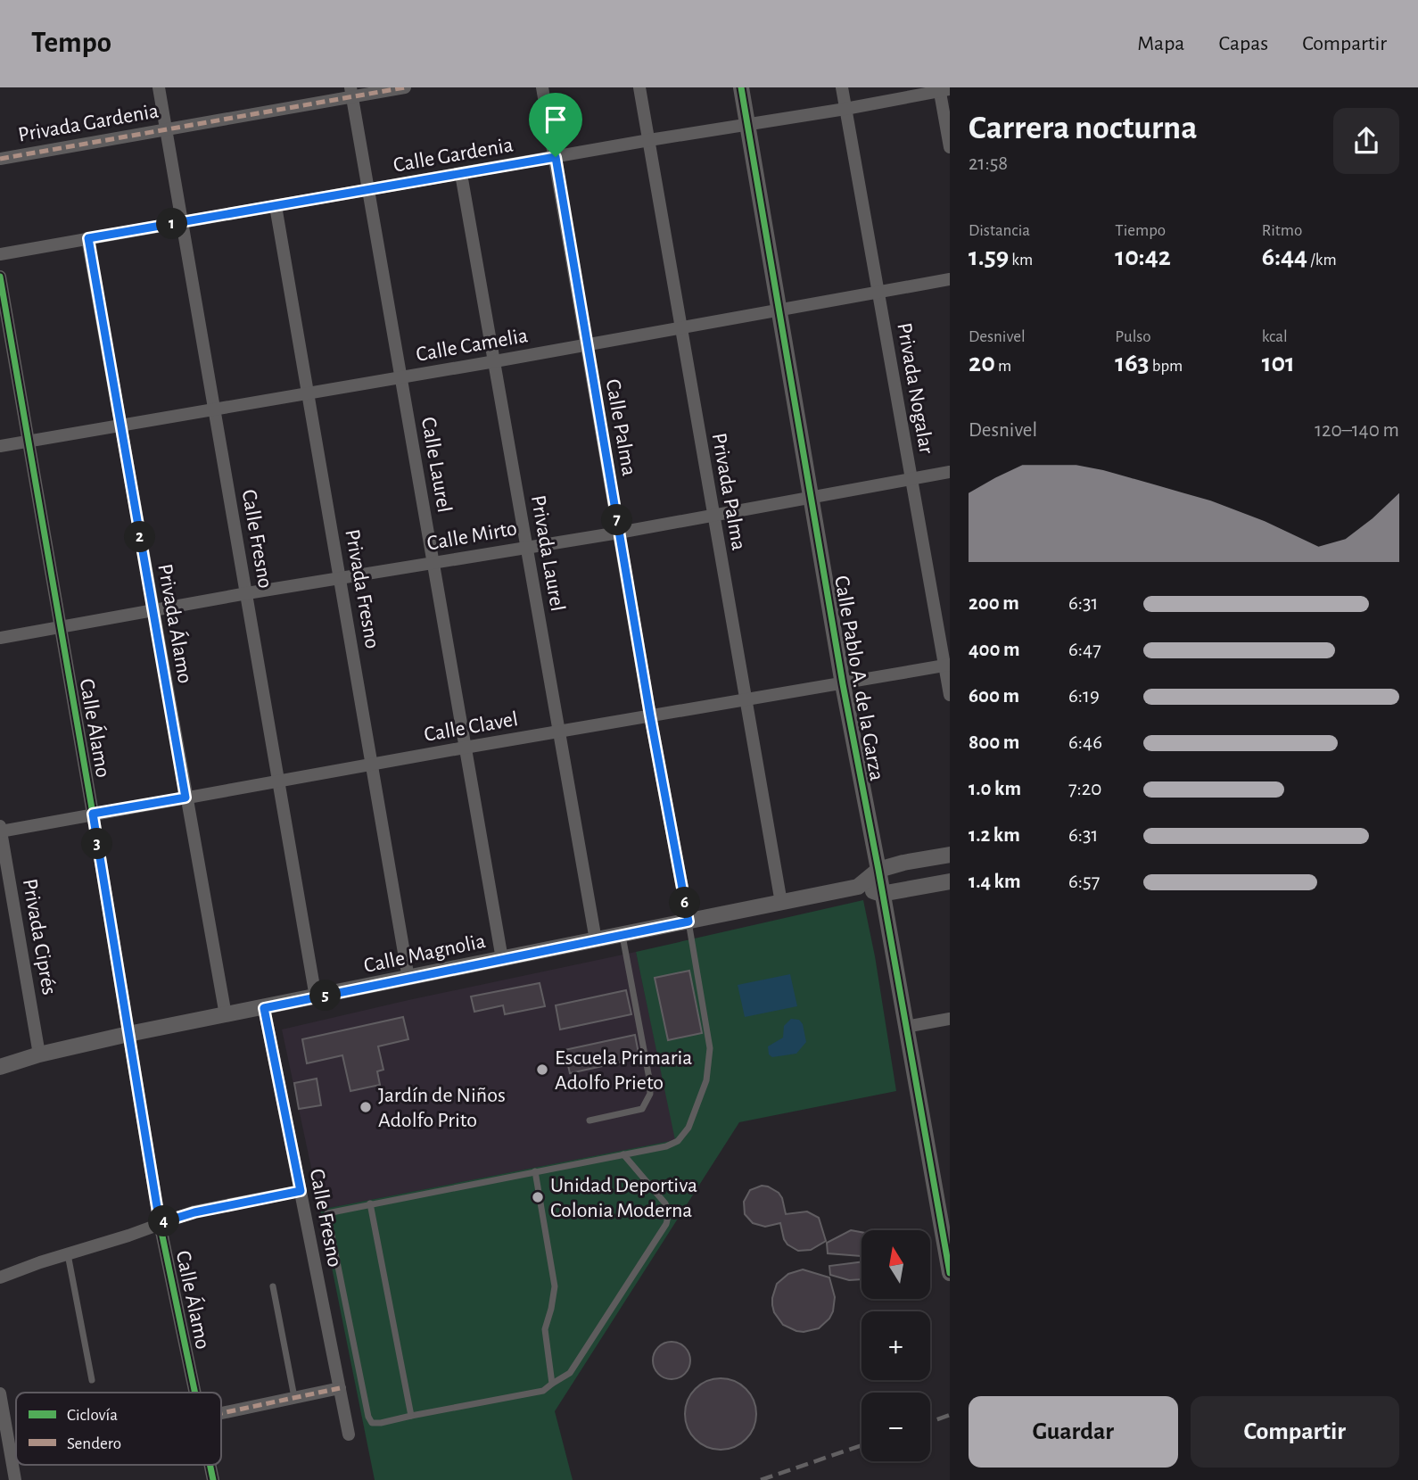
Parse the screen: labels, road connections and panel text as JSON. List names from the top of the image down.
{
  "streets": {
    "street": [
      "Privada Gardenia",
      "Calle Gardenia",
      "Calle Camelia",
      "Privada Nogalar",
      "Calle Palma",
      "Calle Laurel",
      "Privada Palma",
      "Calle Mirto",
      "Calle Fresno",
      "Privada Laurel",
      "Privada Fresno",
      "Privada Álamo",
      "Calle Pablo A. de la Garza",
      "Calle Clavel",
      "Calle Álamo",
      "Privada Ciprés",
      "Calle Magnolia"
    ]
  },
  "crossings": [
    ["Privada Gardenia", "Calle Laurel"],
    ["Privada Gardenia", "Calle Fresno"],
    ["Calle Gardenia", "Privada Nogalar"],
    ["Calle Gardenia", "Calle Palma"],
    ["Calle Gardenia", "Calle Laurel"],
    ["Calle Gardenia", "Privada Palma"],
    ["Calle Gardenia", "Calle Fresno"],
    ["Calle Gardenia", "Privada Laurel"],
    ["Calle Gardenia", "Privada Fresno"],
    ["Calle Gardenia", "Privada Álamo"],
    ["Calle Gardenia", "Calle Pablo A. de la Garza"],
    ["Calle Camelia", "Privada Nogalar"],
    ["Calle Camelia", "Calle Palma"],
    ["Calle Camelia", "Calle Laurel"],
    ["Calle Camelia", "Privada Palma"],
    ["Calle Camelia", "Calle Fresno"],
    ["Calle Camelia", "Privada Laurel"],
    ["Calle Camelia", "Privada Fresno"],
    ["Calle Camelia", "Privada Álamo"],
    ["Calle Camelia", "Calle Pablo A. de la Garza"],
    ["Calle Camelia", "Calle Álamo"],
    ["Privada Nogalar", "Calle Mirto"],
    ["Privada Nogalar", "Calle Clavel"],
    ["Calle Palma", "Calle Mirto"],
    ["Calle Palma", "Calle Clavel"],
    ["Calle Palma", "Calle Magnolia"],
    ["Calle Laurel", "Calle Mirto"],
    ["Calle Laurel", "Calle Clavel"],
    ["Calle Laurel", "Calle Magnolia"],
    ["Privada Palma", "Calle Mirto"],
    ["Privada Palma", "Calle Clavel"],
    ["Privada Palma", "Calle Magnolia"],
    ["Calle Mirto", "Calle Fresno"],
    ["Calle Mirto", "Privada Laurel"],
    ["Calle Mirto", "Privada Fresno"],
    ["Calle Mirto", "Privada Álamo"],
    ["Calle Mirto", "Calle Pablo A. de la Garza"],
    ["Calle Mirto", "Calle Álamo"],
    ["Calle Fresno", "Calle Clavel"],
    ["Calle Fresno", "Calle Magnolia"],
    ["Privada Laurel", "Calle Clavel"],
    ["Privada Laurel", "Calle Magnolia"],
    ["Privada Fresno", "Calle Clavel"],
    ["Privada Fresno", "Calle Magnolia"],
    ["Privada Álamo", "Calle Clavel"],
    ["Privada Álamo", "Calle Magnolia"],
    ["Calle Pablo A. de la Garza", "Calle Clavel"],
    ["Calle Pablo A. de la Garza", "Calle Magnolia"],
    ["Calle Clavel", "Calle Álamo"],
    ["Calle Clavel", "Privada Ciprés"],
    ["Calle Álamo", "Calle Magnolia"],
    ["Privada Ciprés", "Calle Magnolia"]
  ],
  "places": ["Escuela Primaria Adolfo Prieto", "Jardín de Niños Adolfo Prito", "Unidad Deportiva Colonia Moderna"],
  "legend": ["Ciclovía", "Sendero"],
  "north": "top",
  "page": {
    "header": "Tempo",
    "nav": ["Mapa", "Capas", "Compartir"],
    "heading": ["Carrera nocturna", "21:58"],
    "stats": [
      ["Distancia", "1.59 km"],
      ["Tiempo", "10:42"],
      ["Ritmo", "6:44 /km"],
      ["Desnivel", "20 m"],
      ["Pulso", "163 bpm"],
      ["kcal", "101"]
    ],
    "pins": [
      "1",
      "7",
      "2",
      "3",
      "6",
      "5",
      "4"
    ],
    "chart": ["Desnivel", "120–140 m"],
    "list": [
      {
        "name": "200 m",
        "note": "6:31"
      },
      {
        "name": "400 m",
        "note": "6:47"
      },
      {
        "name": "600 m",
        "note": "6:19"
      },
      {
        "name": "800 m",
        "note": "6:46"
      },
      {
        "name": "1.0 km",
        "note": "7:20"
      },
      {
        "name": "1.2 km",
        "note": "6:31"
      },
      {
        "name": "1.4 km",
        "note": "6:57"
      }
    ],
    "map_buttons": ["+", "−"],
    "buttons": ["Guardar", "Compartir"]
  }
}
